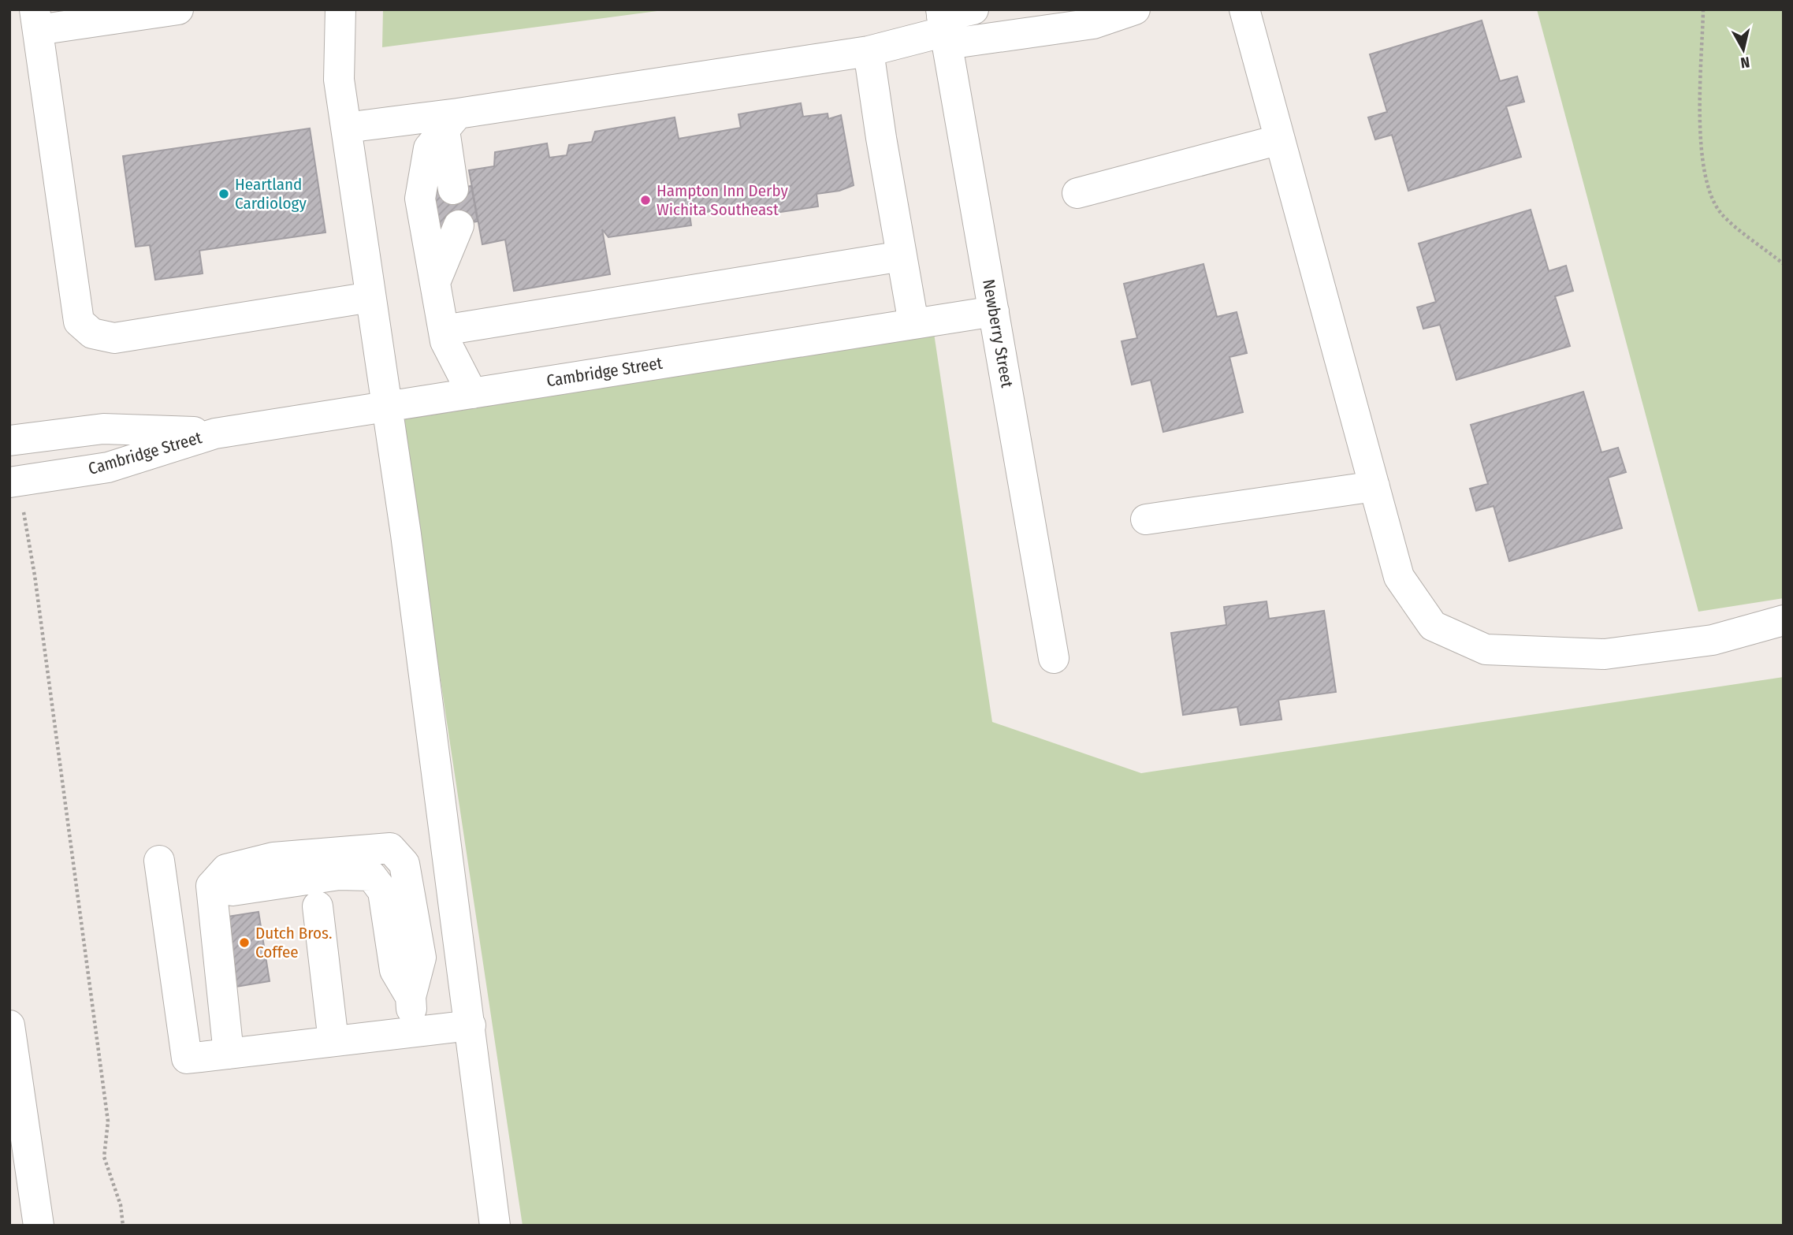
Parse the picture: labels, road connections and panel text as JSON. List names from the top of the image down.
{
  "streets": {
    "street": ["Newberry Street", "Cambridge Street"]
  },
  "crossings": [
    ["Newberry Street", "Cambridge Street"]
  ],
  "places": ["Heartland Cardiology", "Hampton Inn Derby Wichita Southeast", "Dutch Bros. Coffee"],
  "north": "bottom"
}
